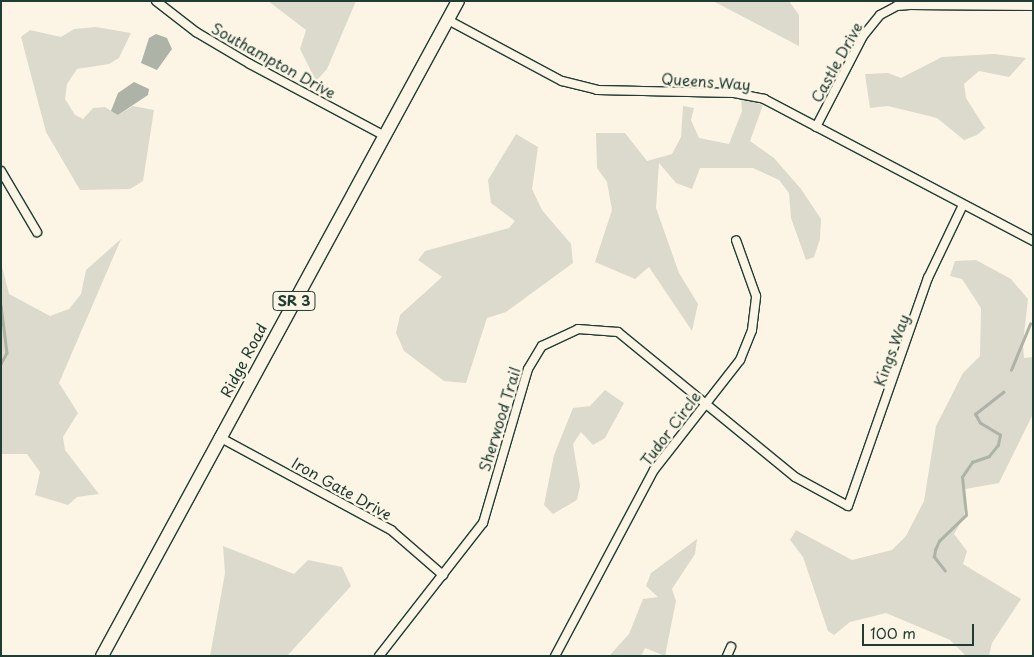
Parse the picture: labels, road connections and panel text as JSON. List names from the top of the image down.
{
  "streets": {
    "main road": ["SR 3", "Ridge Road"],
    "street": [
      "Southampton Drive",
      "Castle Drive",
      "Queens Way",
      "Kings Way",
      "Sherwood Trail",
      "Tudor Circle",
      "Iron Gate Drive"
    ]
  },
  "crossings": [
    ["Southampton Drive", "Ridge Road"],
    ["Castle Drive", "Queens Way"],
    ["Queens Way", "Kings Way"],
    ["Queens Way", "Ridge Road"],
    ["Kings Way", "Sherwood Trail"],
    ["Ridge Road", "Iron Gate Drive"],
    ["Sherwood Trail", "Tudor Circle"],
    ["Sherwood Trail", "Iron Gate Drive"]
  ],
  "scale_bar": "100 m"
}
